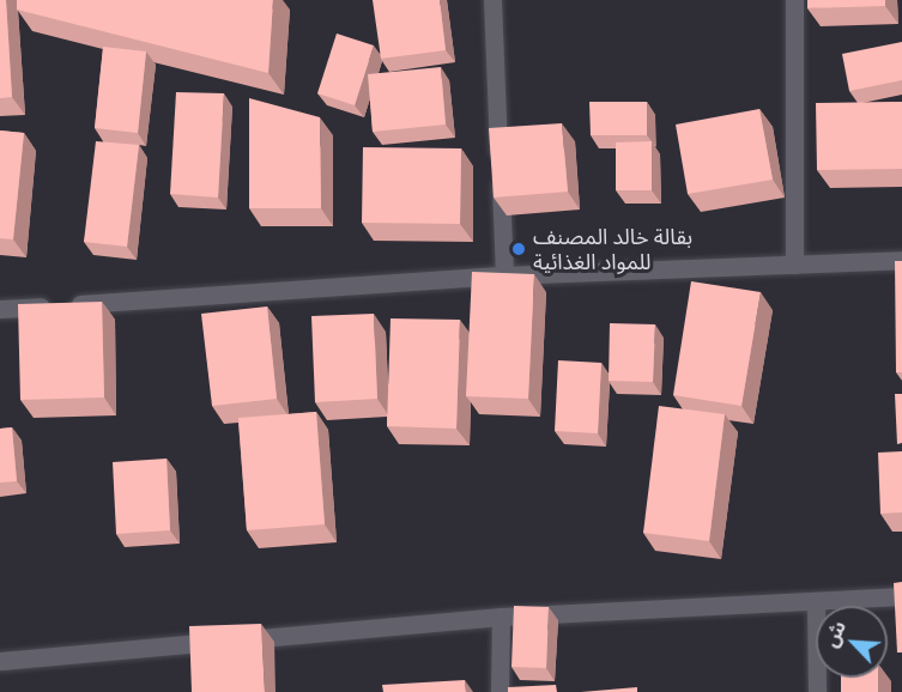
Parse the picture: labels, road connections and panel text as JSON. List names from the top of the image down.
{
  "places": ["بقالة خالد المصنف للمواد الغذائية"],
  "north": "top left"
}
